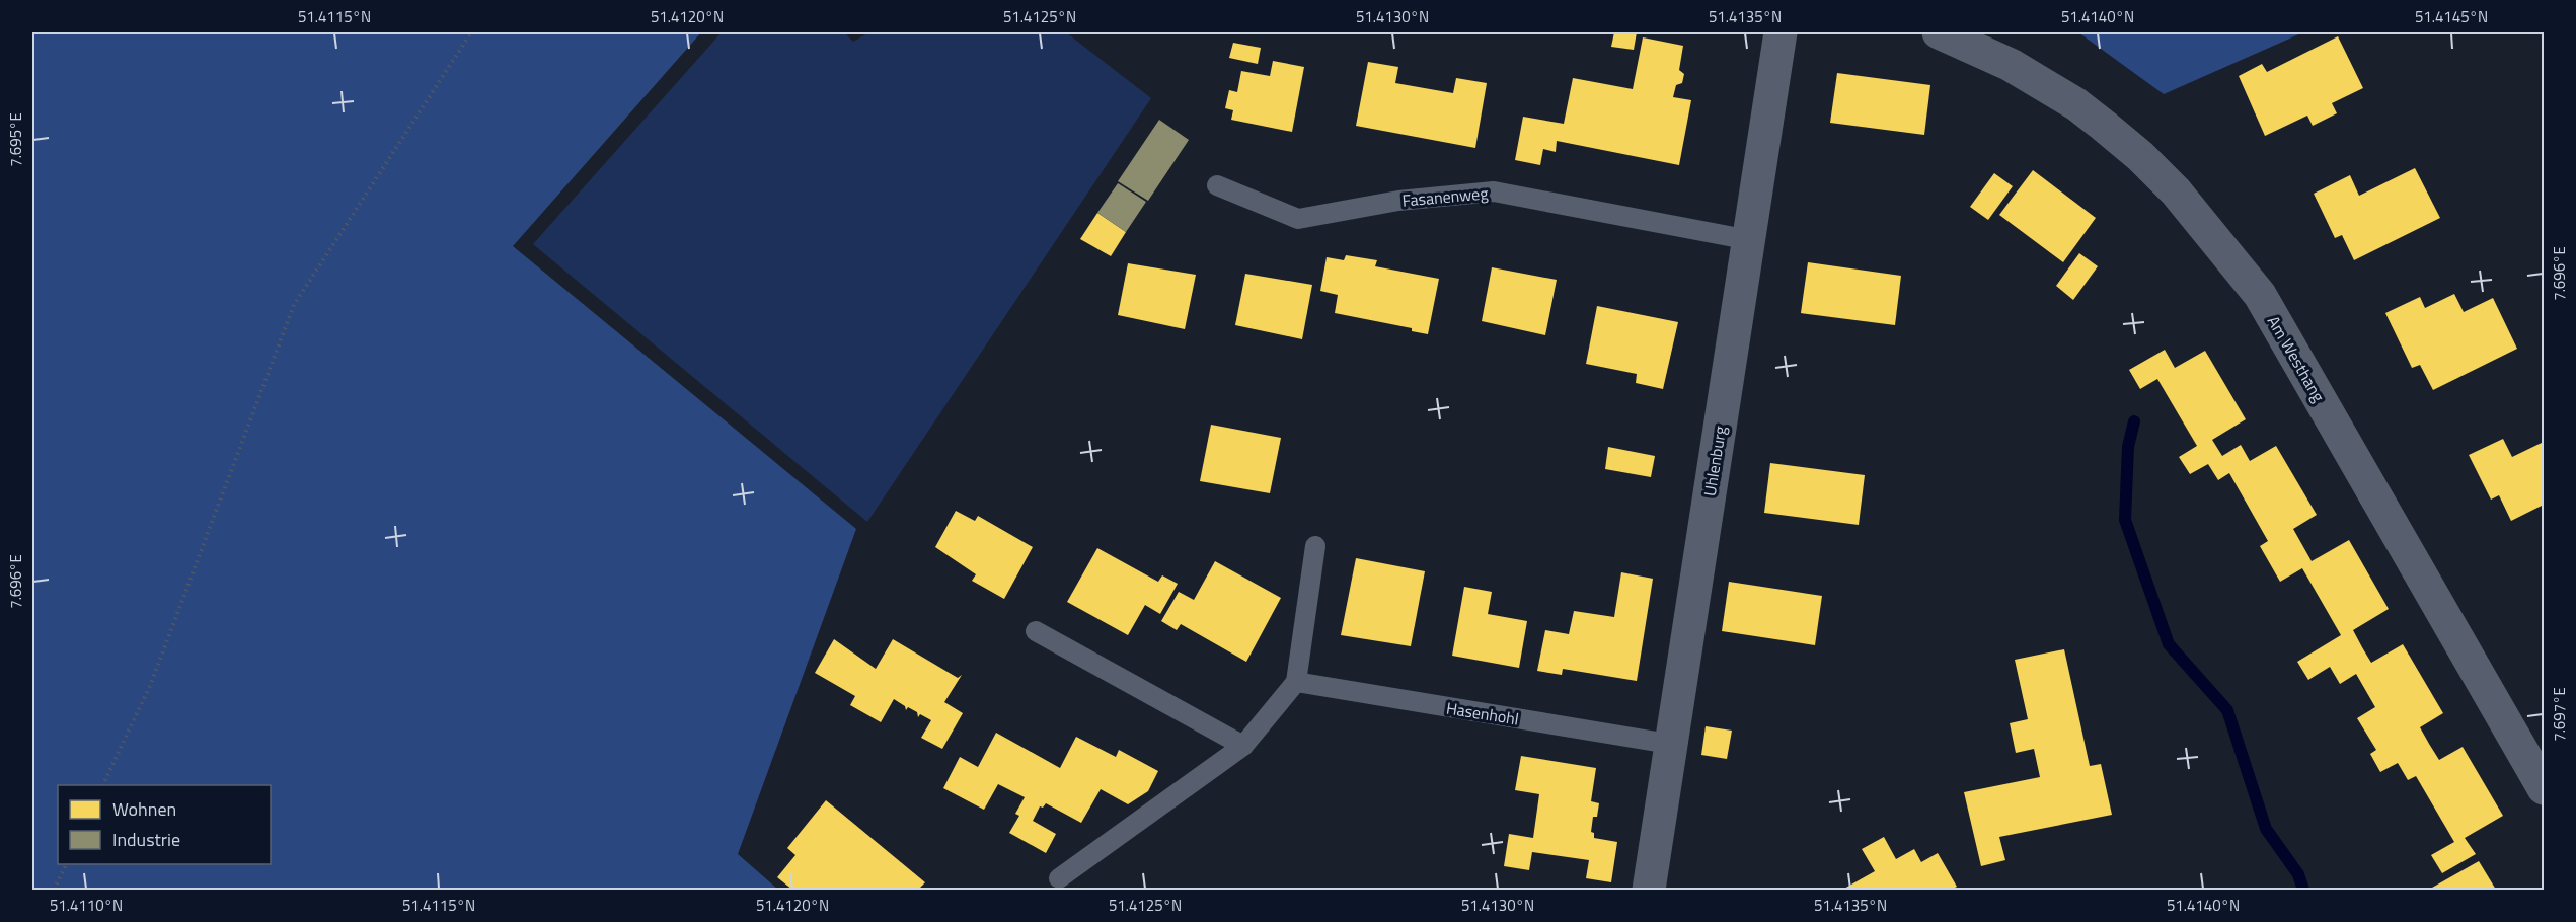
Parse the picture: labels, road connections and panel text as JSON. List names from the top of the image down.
{
  "streets": {
    "street": ["Am Westhang", "Uhlenburg"],
    "lane": ["Fasanenweg", "Hasenhohl"]
  },
  "crossings": [
    ["Fasanenweg", "Uhlenburg"],
    ["Uhlenburg", "Hasenhohl"]
  ],
  "legend": ["Wohnen", "Industrie"],
  "coordinates": [
    "51.4115°N",
    "51.4120°N",
    "51.4125°N",
    "51.4130°N",
    "51.4135°N",
    "51.4140°N",
    "51.4145°N",
    "7.695°E",
    "7.696°E",
    "7.697°E",
    "51.4110°N"
  ]
}
